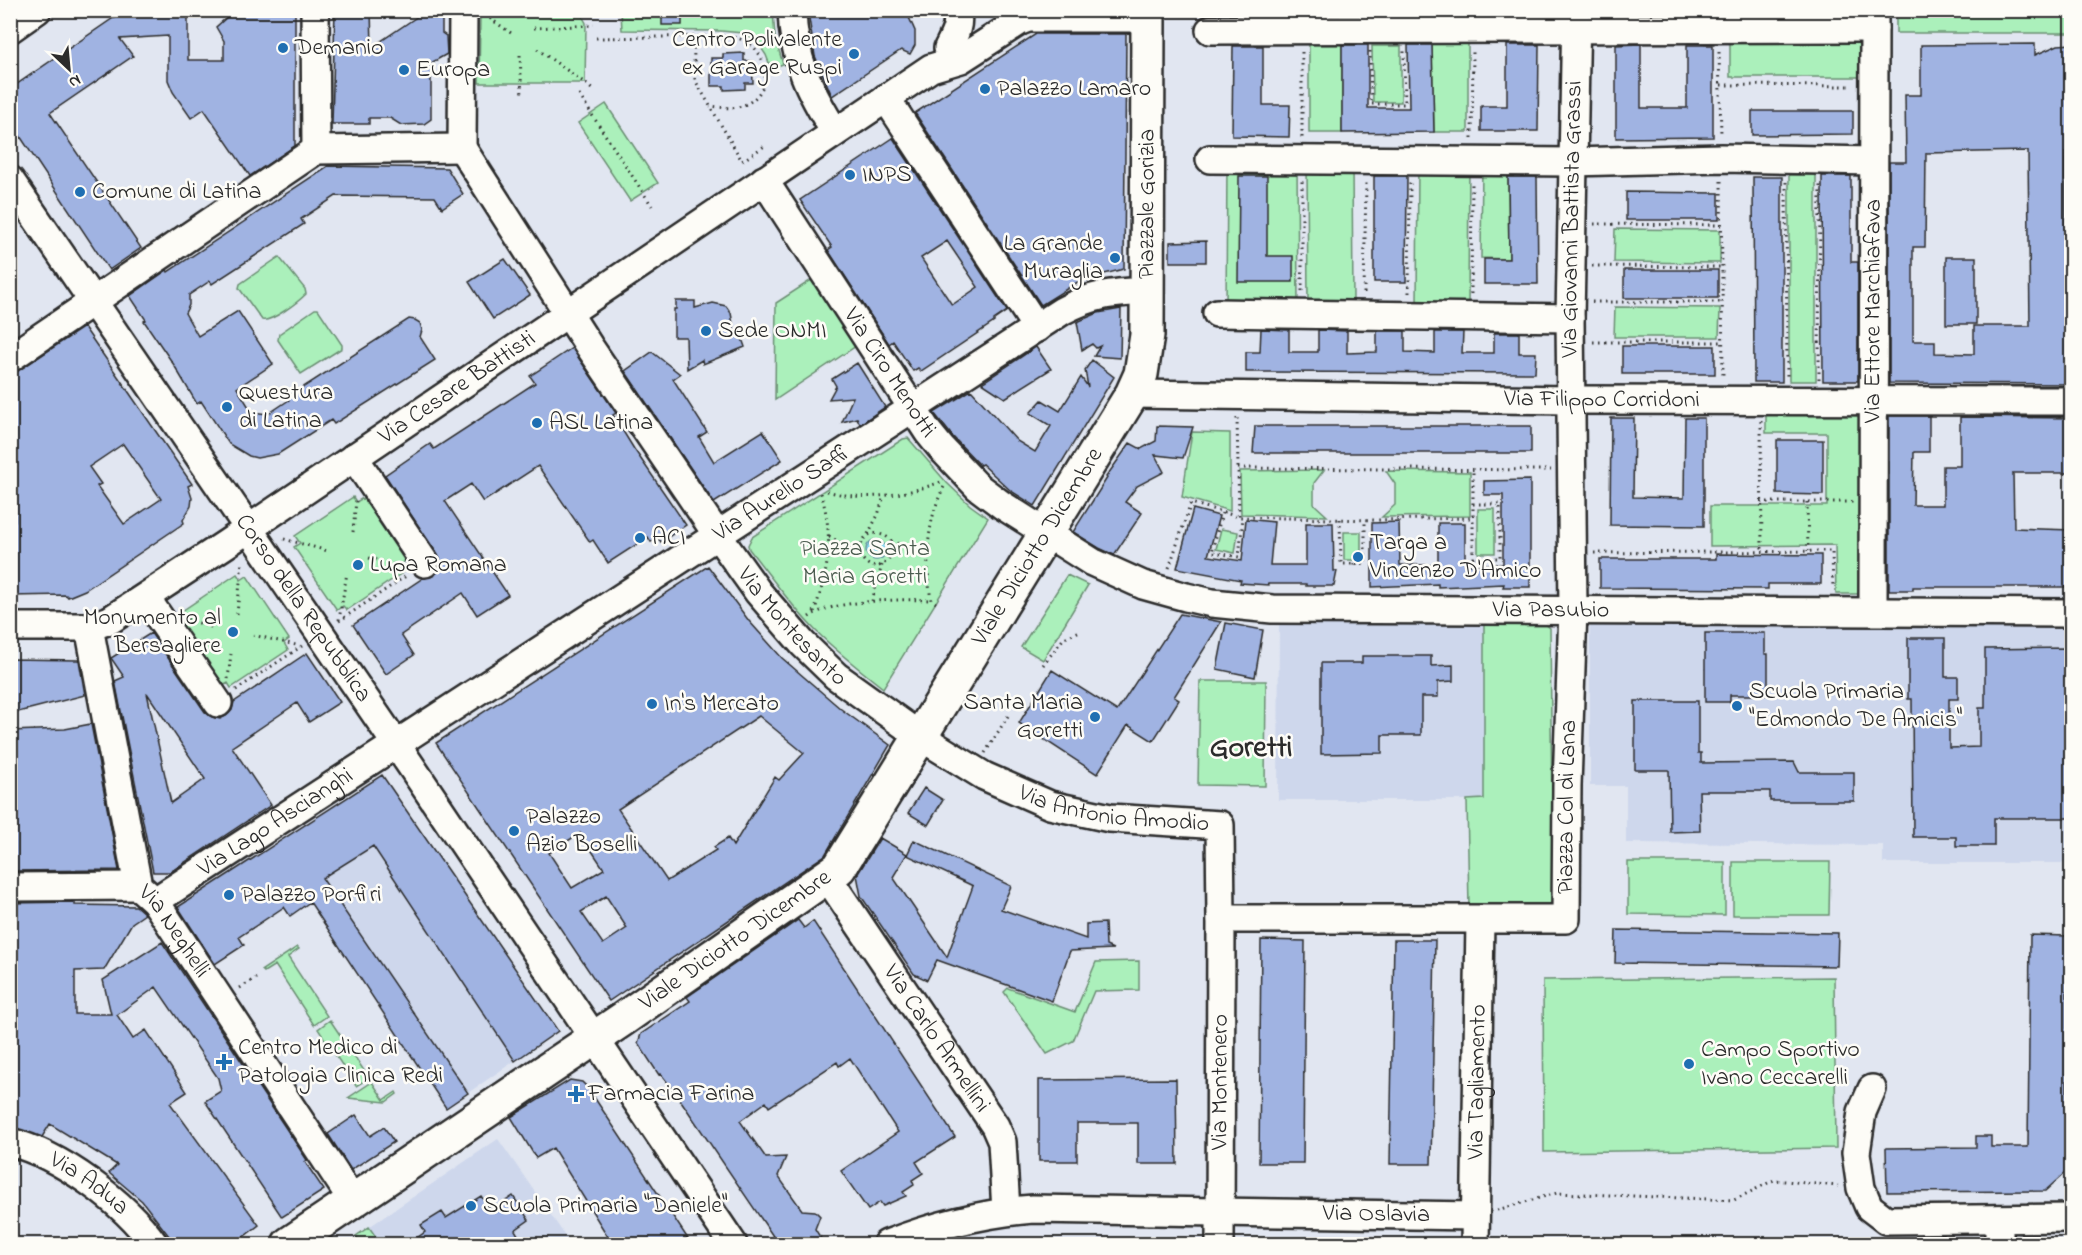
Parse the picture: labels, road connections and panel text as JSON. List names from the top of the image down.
{
  "streets": {
    "main road": ["Piazzale Gorizia", "Viale Diciotto Dicembre"],
    "street": [
      "Via Giovanni Battista Grassi",
      "Via Ettore Marchiafava",
      "Via Ciro Menotti",
      "Via Cesare Battisti",
      "Via Filippo Corridoni",
      "Via Aurelio Saffi",
      "Corso della Repubblica",
      "Via Pasubio",
      "Via Montesanto",
      "Via Antonio Amodio",
      "Piazza Col di Lana",
      "Via Lago Ascianghi",
      "Via Neghelli",
      "Via Carlo Armellini",
      "Via Montenero",
      "Via Tagliamento",
      "Via Adua",
      "Via Oslavia"
    ]
  },
  "crossings": [
    ["Piazzale Gorizia", "Via Filippo Corridoni"],
    ["Piazzale Gorizia", "Via Aurelio Saffi"],
    ["Piazzale Gorizia", "Viale Diciotto Dicembre"],
    ["Via Giovanni Battista Grassi", "Via Filippo Corridoni"],
    ["Via Giovanni Battista Grassi", "Via Pasubio"],
    ["Via Giovanni Battista Grassi", "Piazza Col di Lana"],
    ["Via Ettore Marchiafava", "Via Filippo Corridoni"],
    ["Via Ettore Marchiafava", "Via Pasubio"],
    ["Via Ciro Menotti", "Via Cesare Battisti"],
    ["Via Ciro Menotti", "Via Aurelio Saffi"],
    ["Via Ciro Menotti", "Viale Diciotto Dicembre"],
    ["Via Ciro Menotti", "Via Pasubio"],
    ["Via Cesare Battisti", "Corso della Repubblica"],
    ["Via Cesare Battisti", "Via Montesanto"],
    ["Via Cesare Battisti", "Via Neghelli"],
    ["Via Filippo Corridoni", "Viale Diciotto Dicembre"],
    ["Via Aurelio Saffi", "Corso della Repubblica"],
    ["Via Aurelio Saffi", "Via Montesanto"],
    ["Via Aurelio Saffi", "Via Lago Ascianghi"],
    ["Viale Diciotto Dicembre", "Corso della Repubblica"],
    ["Viale Diciotto Dicembre", "Via Pasubio"],
    ["Viale Diciotto Dicembre", "Via Montesanto"],
    ["Viale Diciotto Dicembre", "Via Antonio Amodio"],
    ["Viale Diciotto Dicembre", "Via Neghelli"],
    ["Viale Diciotto Dicembre", "Via Carlo Armellini"],
    ["Corso della Repubblica", "Via Lago Ascianghi"],
    ["Via Pasubio", "Piazza Col di Lana"],
    ["Via Montesanto", "Via Antonio Amodio"],
    ["Via Antonio Amodio", "Via Montenero"],
    ["Piazza Col di Lana", "Via Tagliamento"],
    ["Via Lago Ascianghi", "Via Neghelli"],
    ["Via Carlo Armellini", "Via Oslavia"],
    ["Via Montenero", "Via Oslavia"],
    ["Via Tagliamento", "Via Oslavia"]
  ],
  "districts": ["Goretti"],
  "parks": ["Piazza Santa Maria Goretti"],
  "places": {
    "other": [
      "Demanio",
      "Centro Polivalente ex Garage Ruspi",
      "Europa",
      "Palazzo Lamaro",
      "INPS",
      "Comune di Latina",
      "La Grande Muraglia",
      "Sede ONMI",
      "Questura di Latina",
      "ASL Latina",
      "ACI",
      "Targa a Vincenzo D'Amico",
      "Lupa Romana",
      "Monumento al Bersagliere",
      "In's Mercato",
      "Scuola Primaria \"Edmondo De Amicis\"",
      "Santa Maria Goretti",
      "Palazzo Azio Boselli",
      "Palazzo Porfiri",
      "Campo Sportivo Ivano Ceccarelli",
      "Scuola Primaria \"Daniele\""
    ],
    "health": ["Centro Medico di Patologia Clinica Redi", "Farmacia Farina"]
  },
  "north": "bottom right"
}
